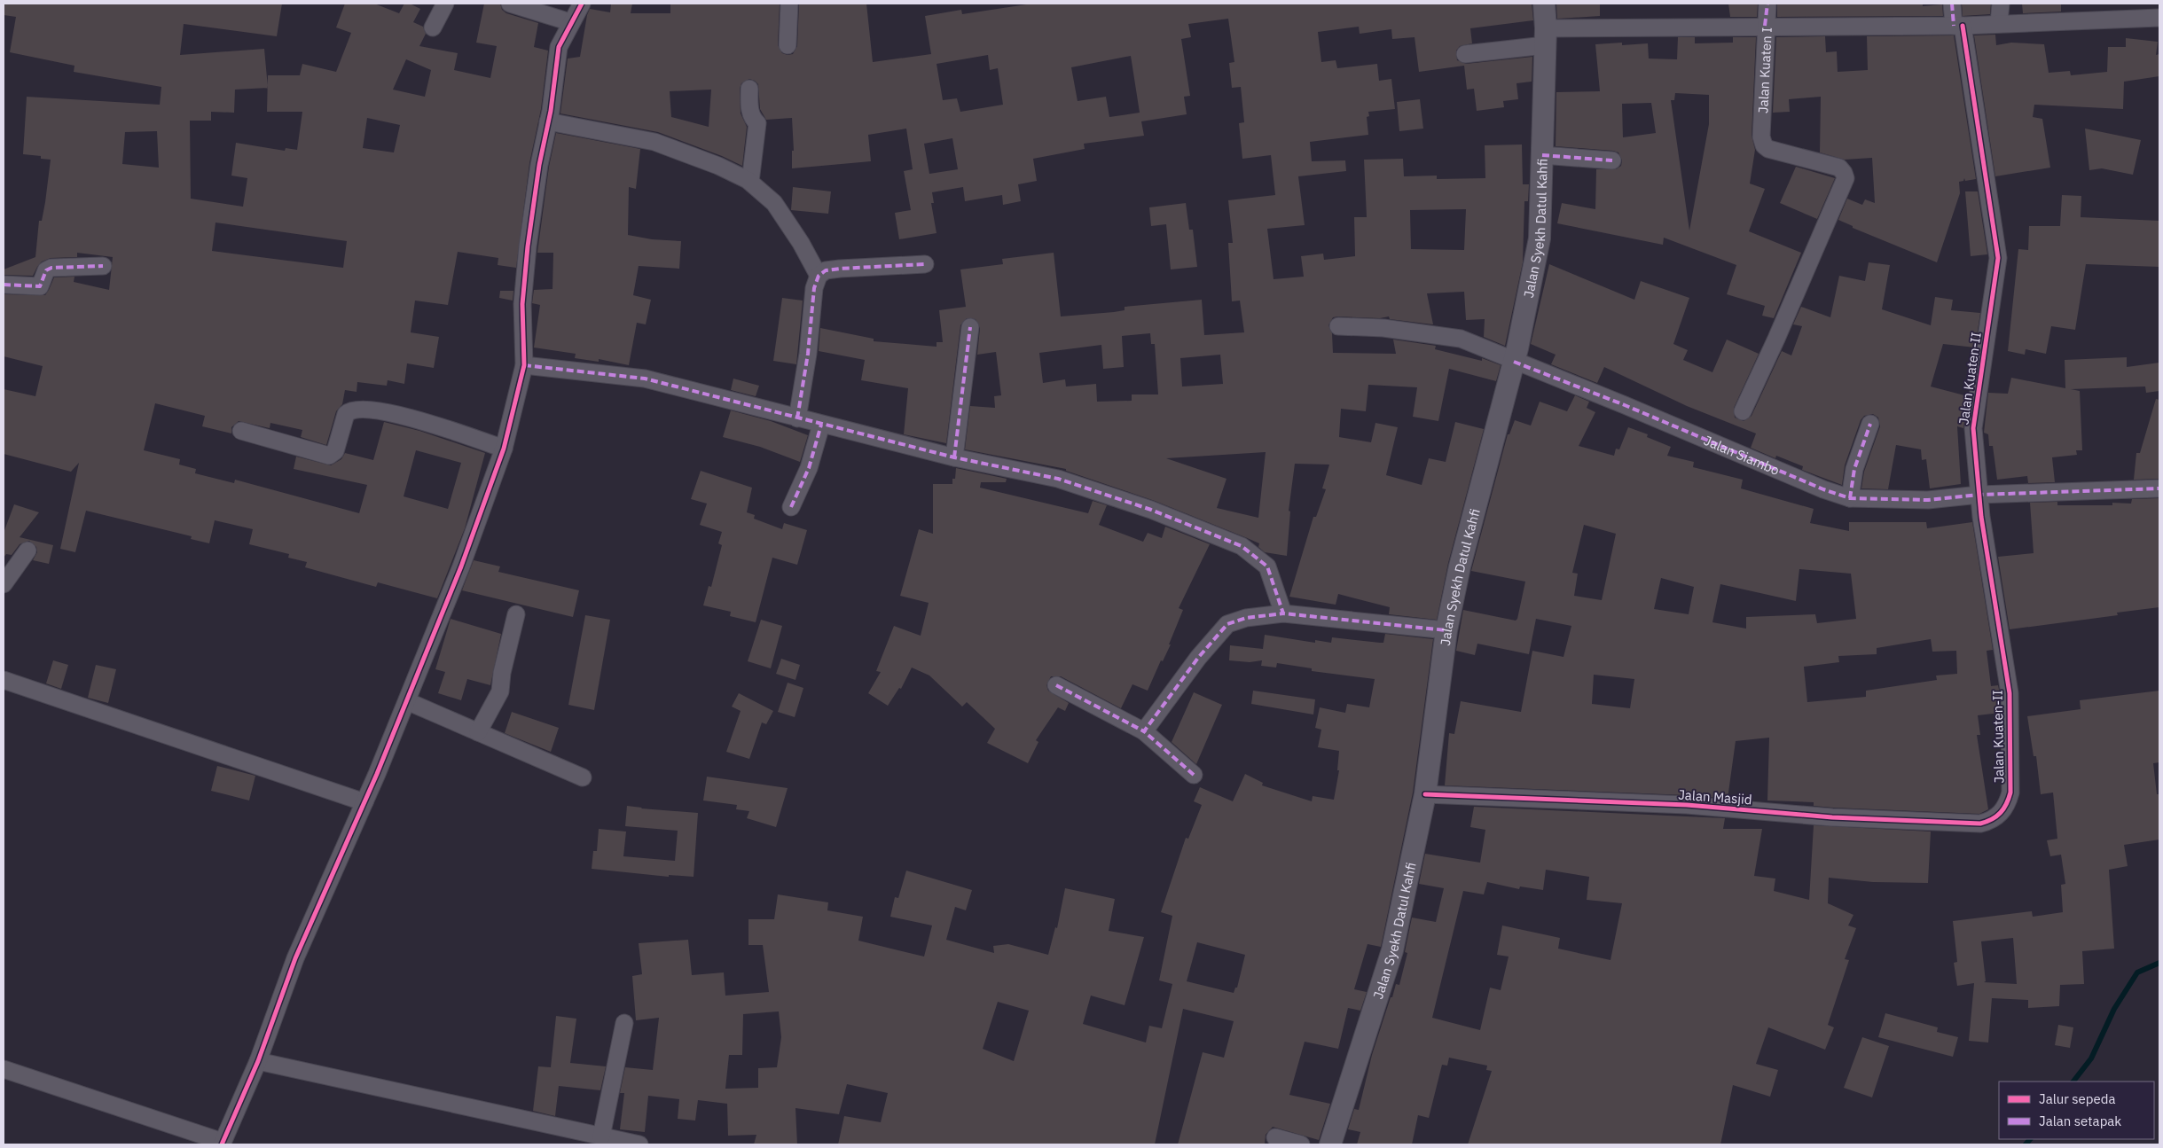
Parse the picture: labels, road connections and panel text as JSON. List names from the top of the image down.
{
  "streets": {
    "street": [
      "Jalan Kuaten I",
      "Jalan Syekh Datul Kahfi",
      "Jalan Kuaten-II",
      "Jalan Siambo",
      "Jalan Masjid"
    ]
  },
  "crossings": [
    ["Jalan Syekh Datul Kahfi", "Jalan Siambo"],
    ["Jalan Syekh Datul Kahfi", "Jalan Masjid"],
    ["Jalan Kuaten-II", "Jalan Siambo"],
    ["Jalan Kuaten-II", "Jalan Masjid"]
  ],
  "legend": ["Jalur sepeda", "Jalan setapak"]
}
